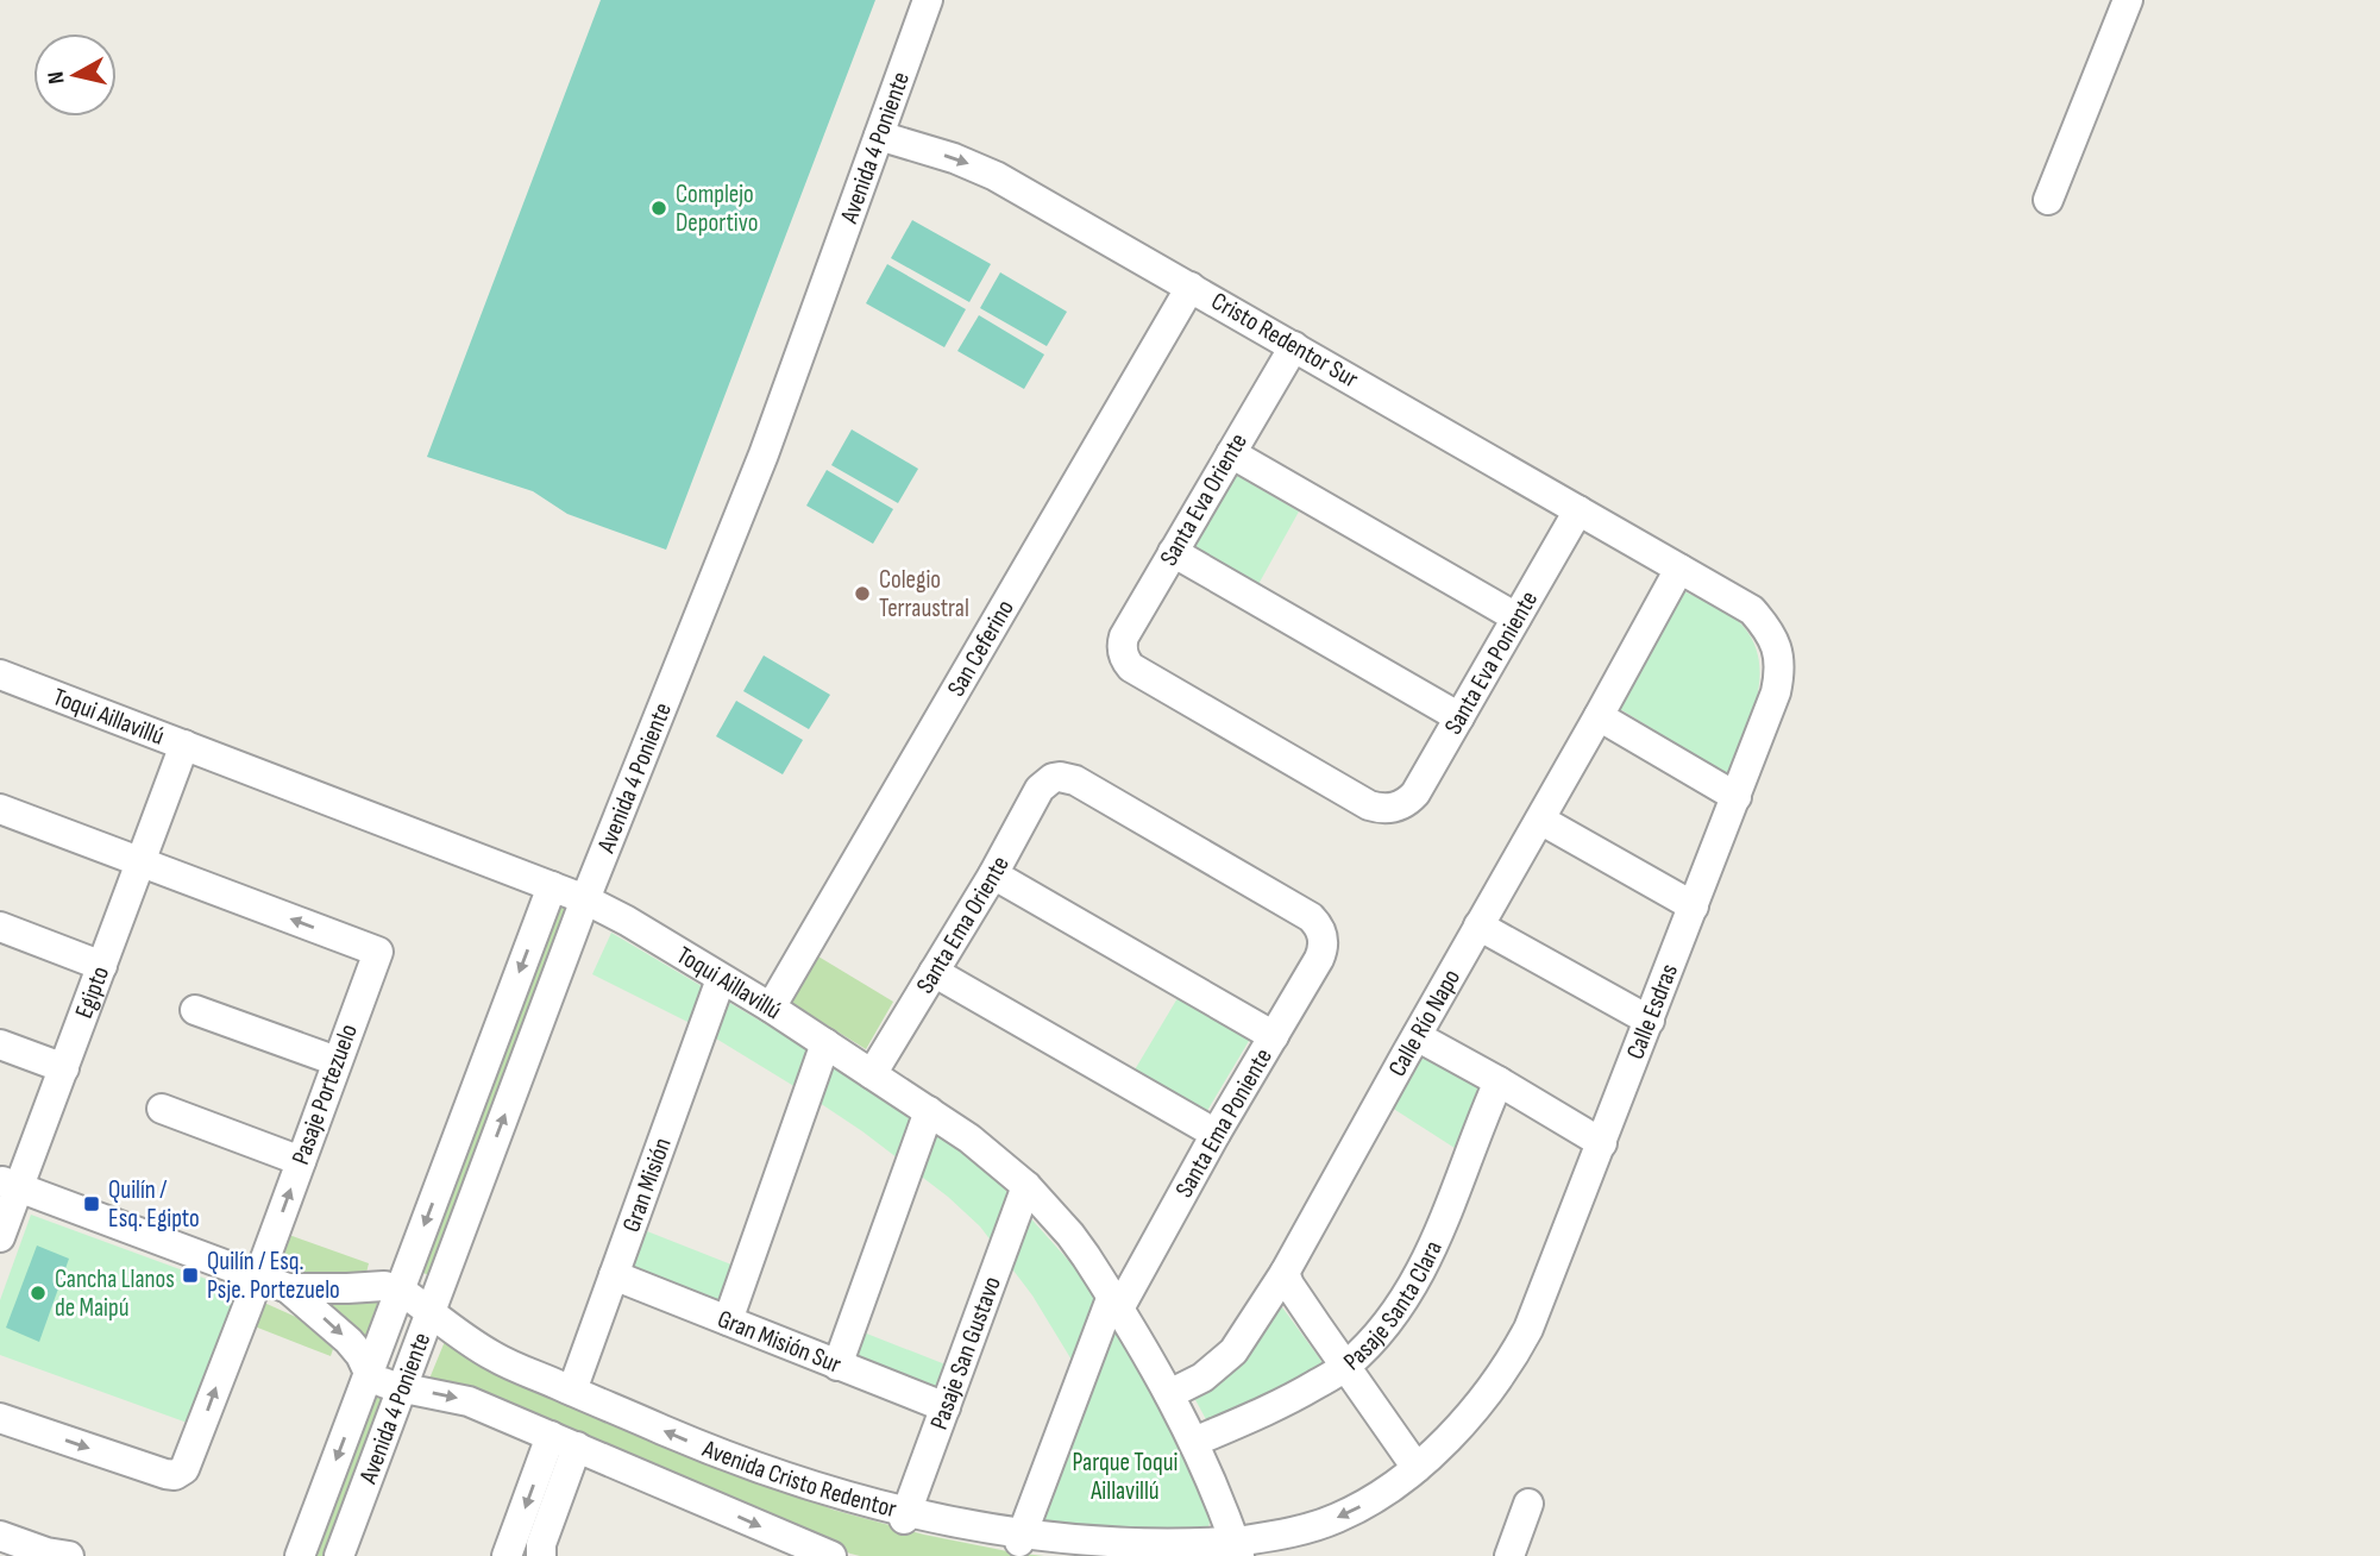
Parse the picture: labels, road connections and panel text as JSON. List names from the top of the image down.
{
  "streets": {
    "street": [
      "Avenida 4 Poniente",
      "Cristo Redentor Sur",
      "Santa Eva Oriente",
      "San Ceferino",
      "Santa Eva Poniente",
      "Toqui Aillavillú",
      "Santa Ema Oriente",
      "Egipto",
      "Calle Esdras",
      "Calle Río Napo",
      "Pasaje Portezuelo",
      "Santa Ema Poniente",
      "Gran Misión",
      "Pasaje Santa Clara",
      "Gran Misión Sur",
      "Pasaje San Gustavo",
      "Avenida Cristo Redentor"
    ]
  },
  "crossings": [
    ["Avenida 4 Poniente", "Cristo Redentor Sur"],
    ["Avenida 4 Poniente", "Toqui Aillavillú"],
    ["Avenida 4 Poniente", "Avenida Cristo Redentor"],
    ["Cristo Redentor Sur", "Santa Eva Oriente"],
    ["Cristo Redentor Sur", "San Ceferino"],
    ["Cristo Redentor Sur", "Santa Eva Poniente"],
    ["Cristo Redentor Sur", "Calle Esdras"],
    ["Cristo Redentor Sur", "Calle Río Napo"],
    ["Santa Eva Oriente", "Santa Eva Poniente"],
    ["San Ceferino", "Toqui Aillavillú"],
    ["Toqui Aillavillú", "Santa Ema Oriente"],
    ["Toqui Aillavillú", "Egipto"],
    ["Toqui Aillavillú", "Calle Esdras"],
    ["Toqui Aillavillú", "Calle Río Napo"],
    ["Toqui Aillavillú", "Santa Ema Poniente"],
    ["Toqui Aillavillú", "Gran Misión"],
    ["Toqui Aillavillú", "Pasaje Santa Clara"],
    ["Toqui Aillavillú", "Pasaje San Gustavo"],
    ["Toqui Aillavillú", "Avenida Cristo Redentor"],
    ["Santa Ema Oriente", "Santa Ema Poniente"],
    ["Egipto", "Pasaje Portezuelo"],
    ["Calle Esdras", "Calle Río Napo"],
    ["Calle Esdras", "Avenida Cristo Redentor"],
    ["Santa Ema Poniente", "Avenida Cristo Redentor"],
    ["Gran Misión", "Gran Misión Sur"],
    ["Gran Misión", "Avenida Cristo Redentor"],
    ["Gran Misión Sur", "Pasaje San Gustavo"],
    ["Pasaje San Gustavo", "Avenida Cristo Redentor"]
  ],
  "one_way": ["Cristo Redentor Sur"],
  "parks": ["Parque Toqui Aillavillú"],
  "places": {
    "other": ["Complejo Deportivo", "Colegio Terraustral", "Cancha Llanos de Maipú"],
    "transit": ["Quilín / Esq. Egipto", "Quilín / Esq. Psje. Portezuelo"]
  },
  "north": "left"
}
